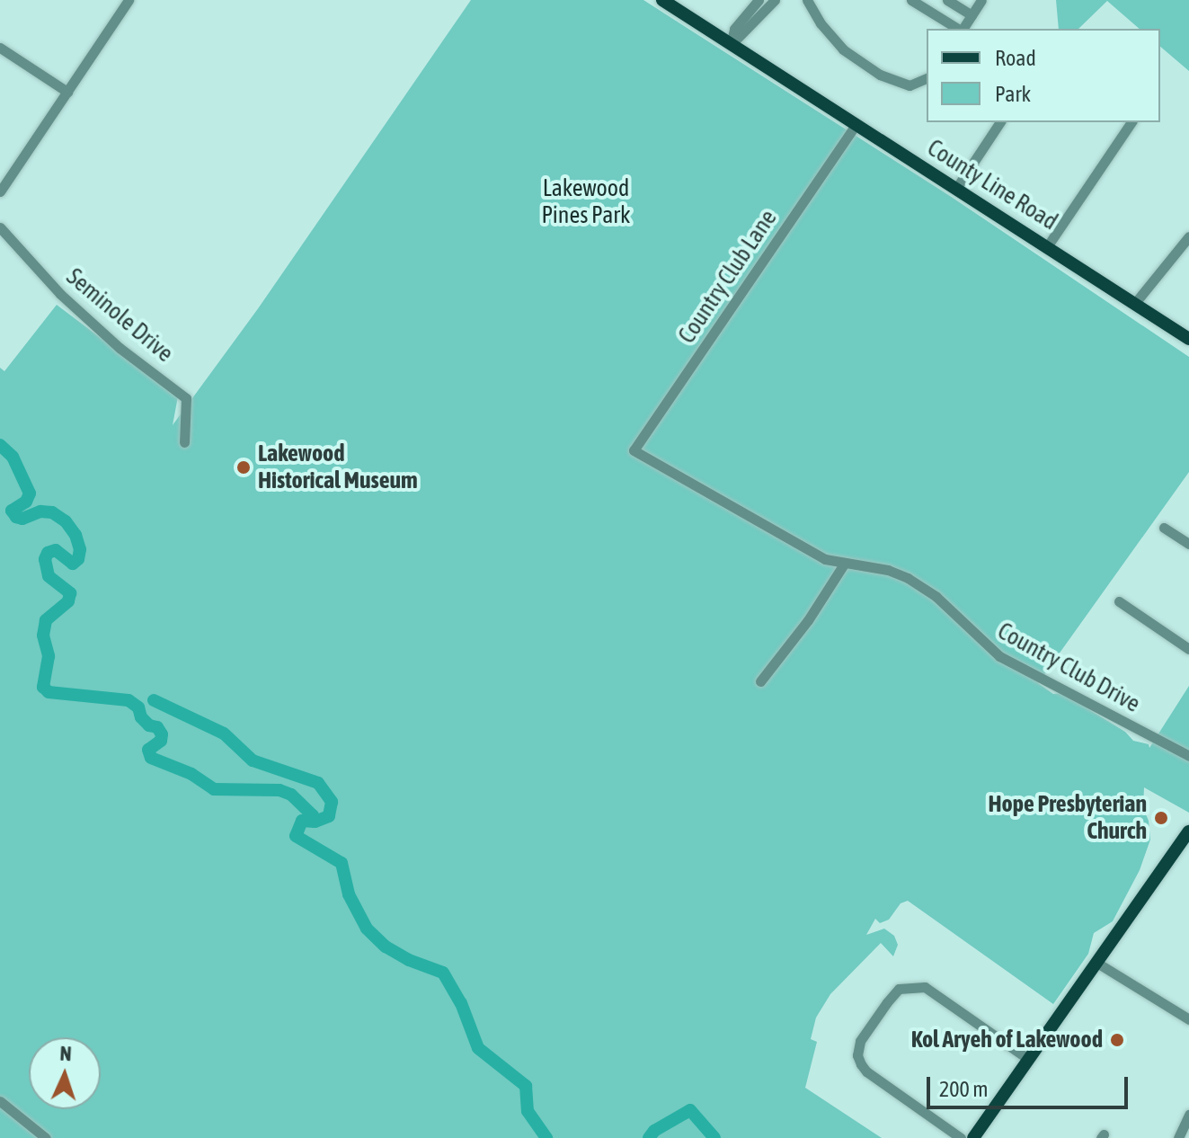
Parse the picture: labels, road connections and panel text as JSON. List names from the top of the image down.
{
  "streets": {
    "main road": ["County Line Road"],
    "street": ["Country Club Lane", "Seminole Drive", "Country Club Drive"]
  },
  "crossings": [
    ["County Line Road", "Country Club Lane"],
    ["Country Club Lane", "Country Club Drive"]
  ],
  "parks": ["Lakewood Pines Park"],
  "places": ["Lakewood Historical Museum", "Hope Presbyterian Church", "Kol Aryeh of Lakewood"],
  "legend": ["Road", "Park"],
  "scale_bar": "200 m",
  "north": "top"
}
